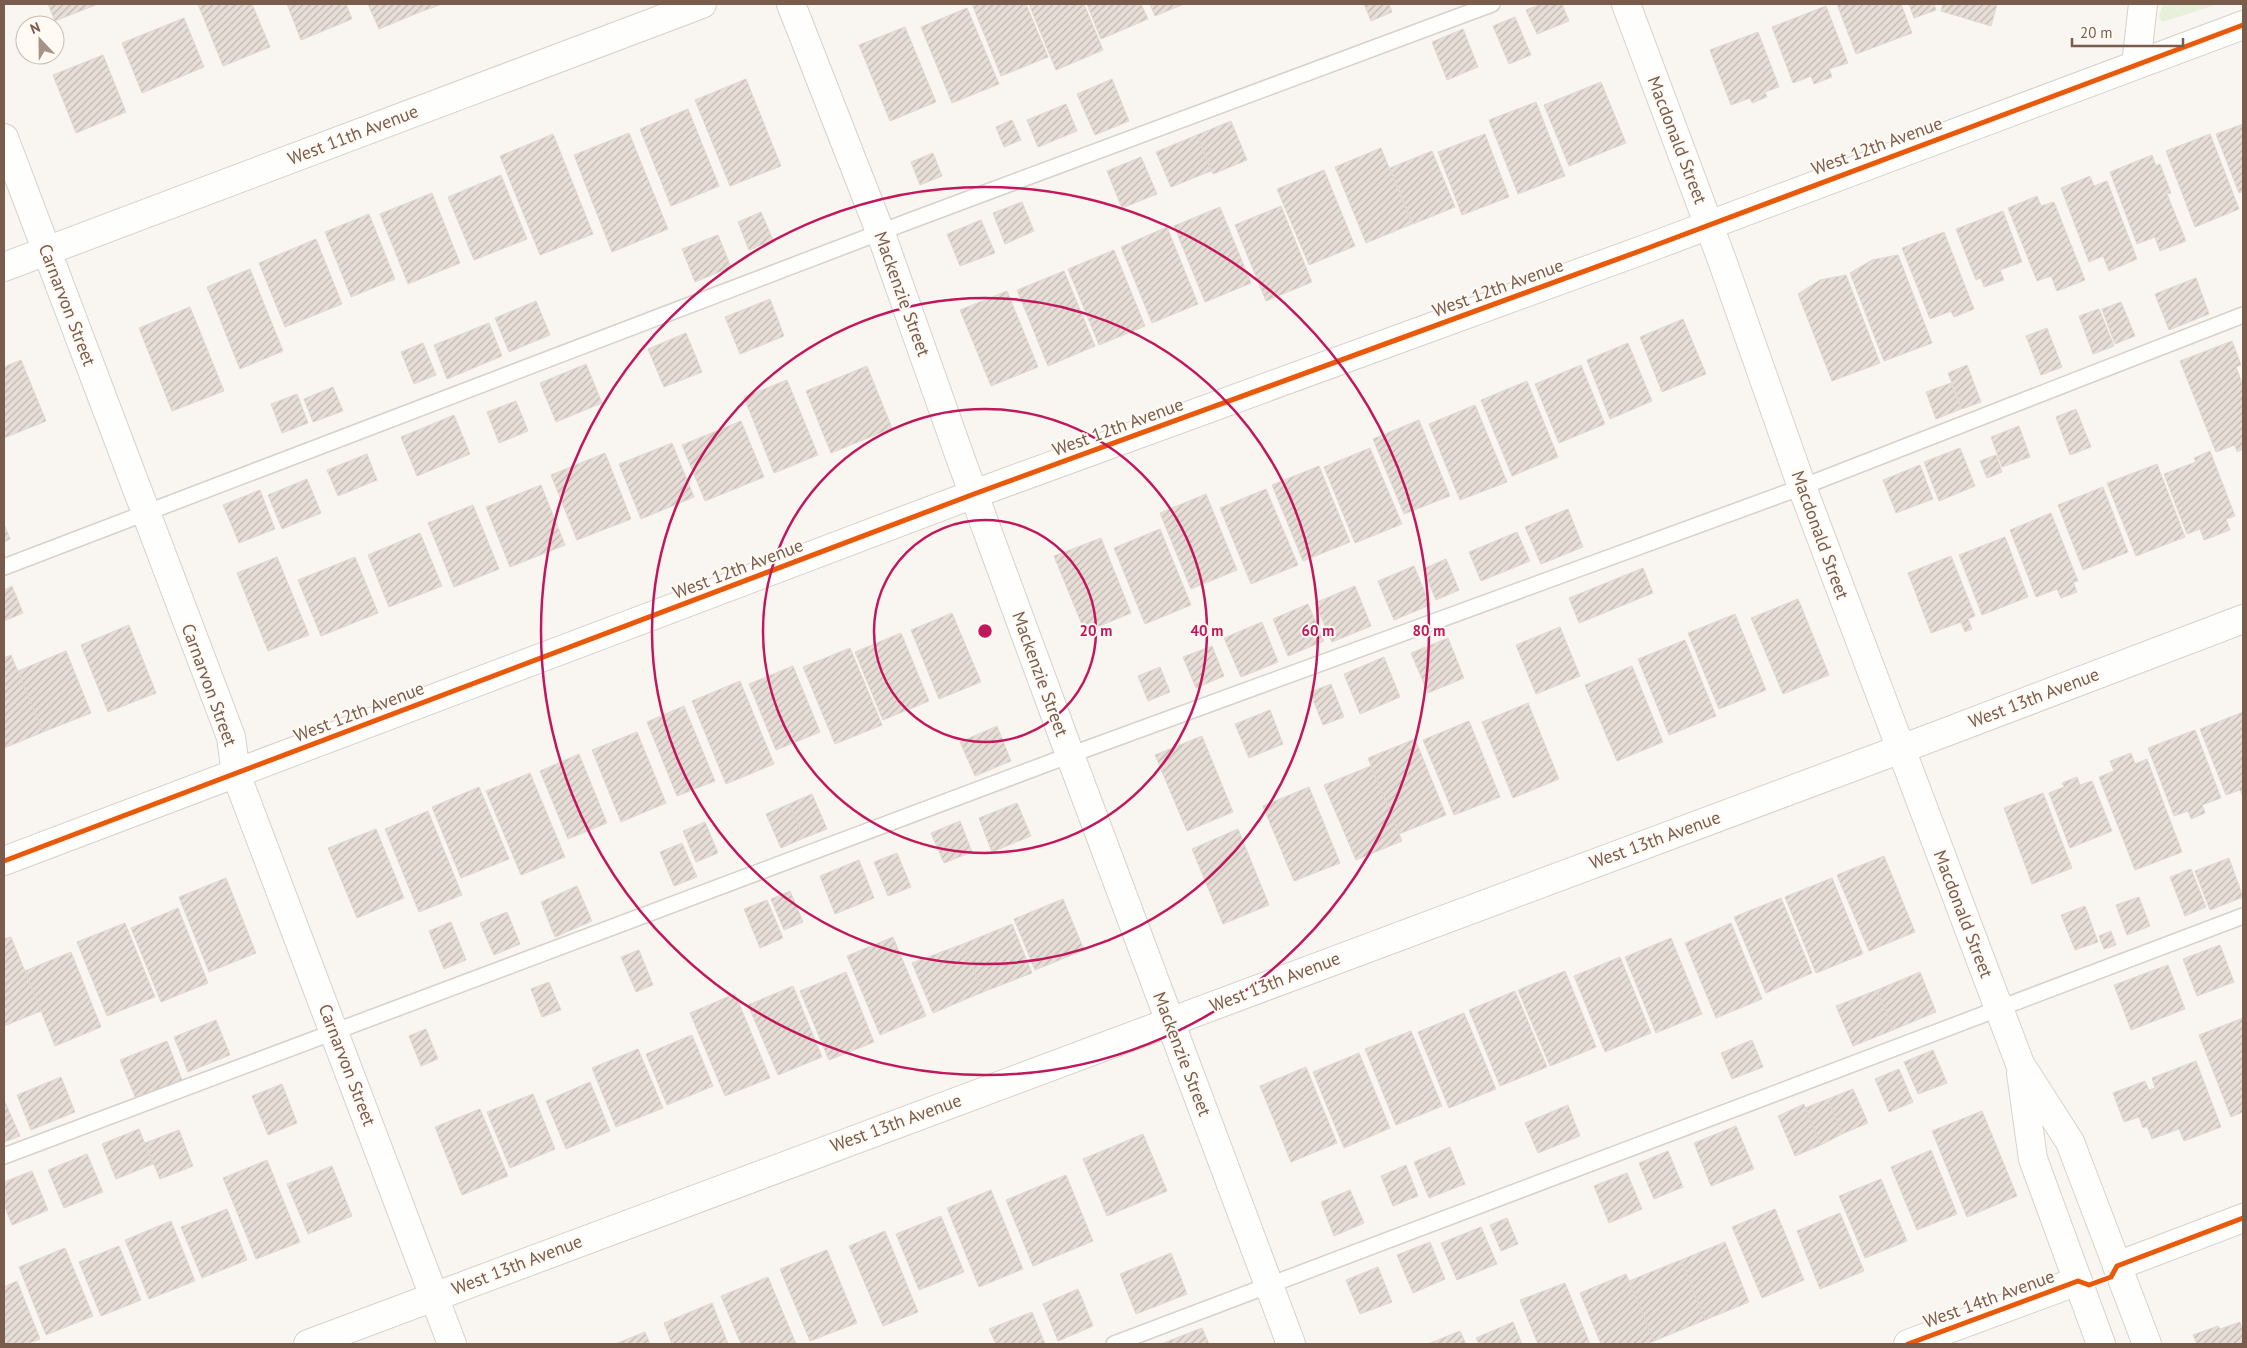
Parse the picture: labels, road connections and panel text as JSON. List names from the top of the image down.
{
  "streets": {
    "street": [
      "West 11th Avenue",
      "Macdonald Street",
      "West 12th Avenue",
      "Mackenzie Street",
      "Carnarvon Street",
      "West 13th Avenue",
      "West 14th Avenue"
    ]
  },
  "crossings": [
    ["West 11th Avenue", "Carnarvon Street"],
    ["Macdonald Street", "West 12th Avenue"],
    ["Macdonald Street", "West 13th Avenue"],
    ["Macdonald Street", "West 14th Avenue"],
    ["West 12th Avenue", "Mackenzie Street"],
    ["West 12th Avenue", "Carnarvon Street"],
    ["Mackenzie Street", "West 13th Avenue"],
    ["Carnarvon Street", "West 13th Avenue"]
  ],
  "scale_bar": "20 m",
  "north": "top",
  "rings": [
    "20 m",
    "40 m",
    "60 m",
    "80 m"
  ]
}
